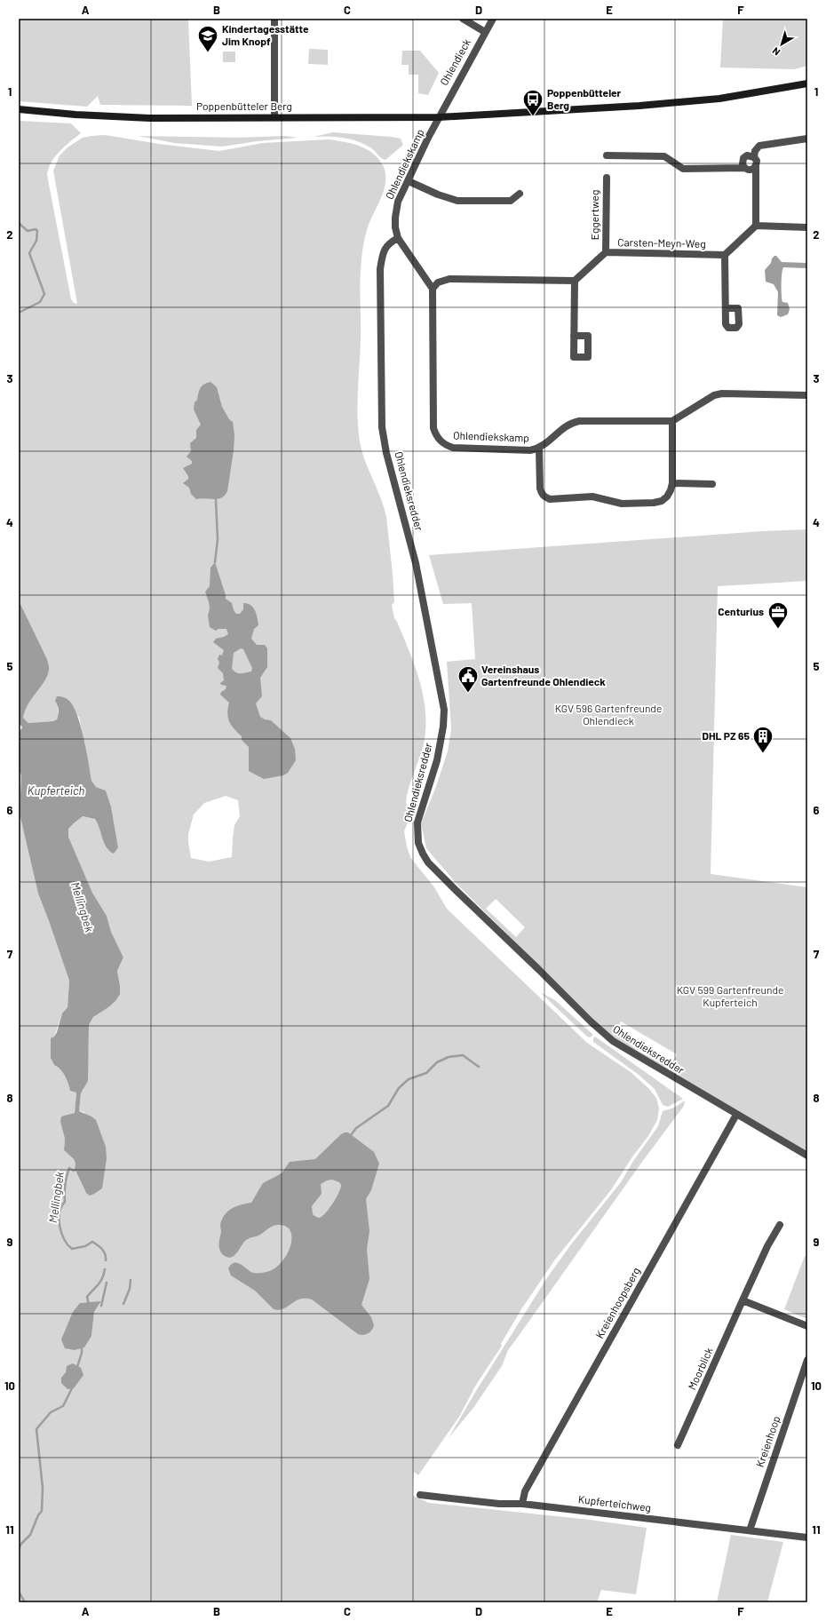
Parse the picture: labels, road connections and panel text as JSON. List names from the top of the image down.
{
  "streets": {
    "main road": ["Poppenbütteler Berg"],
    "street": [
      "Ohlendieck",
      "Ohlendiekskamp",
      "Eggertweg",
      "Carsten-Meyn-Weg",
      "Ohlendieksredder",
      "Kreienhoopsberg",
      "Moorblick",
      "Kreienhoop",
      "Kupferteichweg"
    ]
  },
  "crossings": [
    ["Ohlendieck", "Poppenbütteler Berg"],
    ["Ohlendieck", "Ohlendiekskamp"],
    ["Poppenbütteler Berg", "Ohlendiekskamp"],
    ["Ohlendiekskamp", "Ohlendieksredder"],
    ["Eggertweg", "Carsten-Meyn-Weg"],
    ["Ohlendieksredder", "Kreienhoopsberg"],
    ["Kreienhoopsberg", "Kupferteichweg"],
    ["Kreienhoop", "Kupferteichweg"]
  ],
  "water": ["Kupferteich", "Mellingbek"],
  "parks": ["KGV 596 Gartenfreunde Ohlendieck", "KGV 599 Gartenfreunde Kupferteich"],
  "places": {
    "school or university": ["Kindertagesstätte Jim Knopf"],
    "bus stop": ["Poppenbütteler Berg"],
    "office": ["Centurius"],
    "public building": ["Vereinshaus Gartenfreunde Ohlendieck"],
    "building": ["DHL PZ 65"]
  },
  "north": "bottom left",
  "grid": {
    "columns": [
      "A",
      "B",
      "C",
      "D",
      "E",
      "F"
    ],
    "rows": [
      "1",
      "2",
      "3",
      "4",
      "5",
      "6",
      "7",
      "8",
      "9",
      "10",
      "11"
    ]
  }
}
